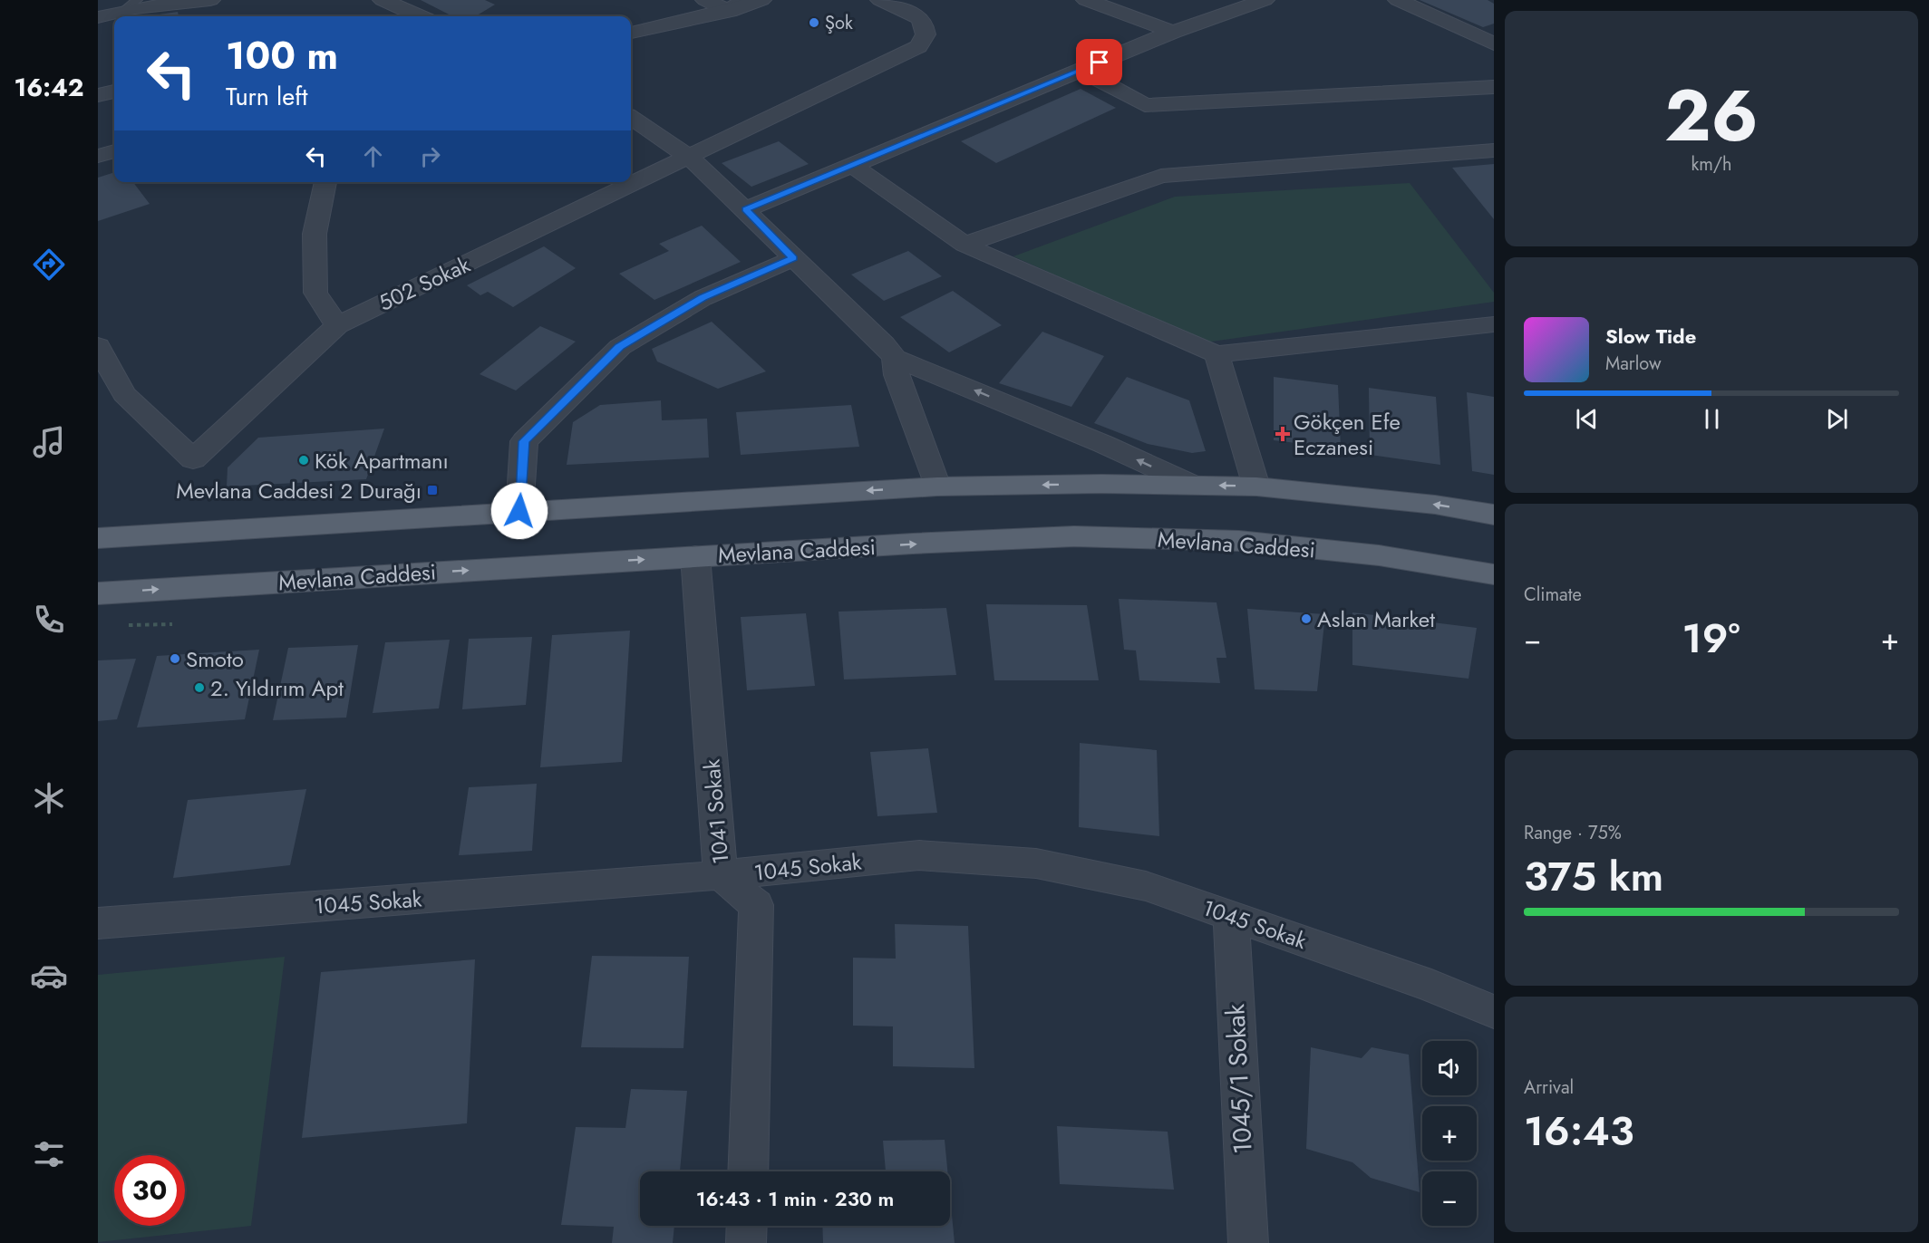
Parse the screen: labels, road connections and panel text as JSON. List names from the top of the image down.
{
  "streets": {
    "main road": ["Mevlana Caddesi"],
    "street": [
      "502 Sokak",
      "1041 Sokak",
      "1045 Sokak",
      "1045/1 Sokak"
    ]
  },
  "crossings": [
    ["Mevlana Caddesi", "1041 Sokak"],
    ["1041 Sokak", "1045 Sokak"],
    ["1045 Sokak", "1045/1 Sokak"]
  ],
  "places": {
    "other": [
      "Şok",
      "Kök Apartmanı",
      "Aslan Market",
      "Smoto",
      "2. Yıldırım Apt"
    ],
    "health": ["Gökçen Efe Eczanesi"],
    "transit": ["Mevlana Caddesi 2 Durağı"]
  },
  "page": {
    "tabs": "16:42",
    "tile": [
      ["26", "km/h"],
      "Climate",
      ["Range · 75%", "375 km"],
      ["Arrival", "16:43"]
    ],
    "turn": ["100 m", "Turn left"],
    "song": ["Slow Tide", "Marlow"],
    "heat": ["−", "19°", "+"],
    "map_buttons": ["+", "−"],
    "limit": "30",
    "trip": "16:43 · 1 min · 230 m"
  }
}
